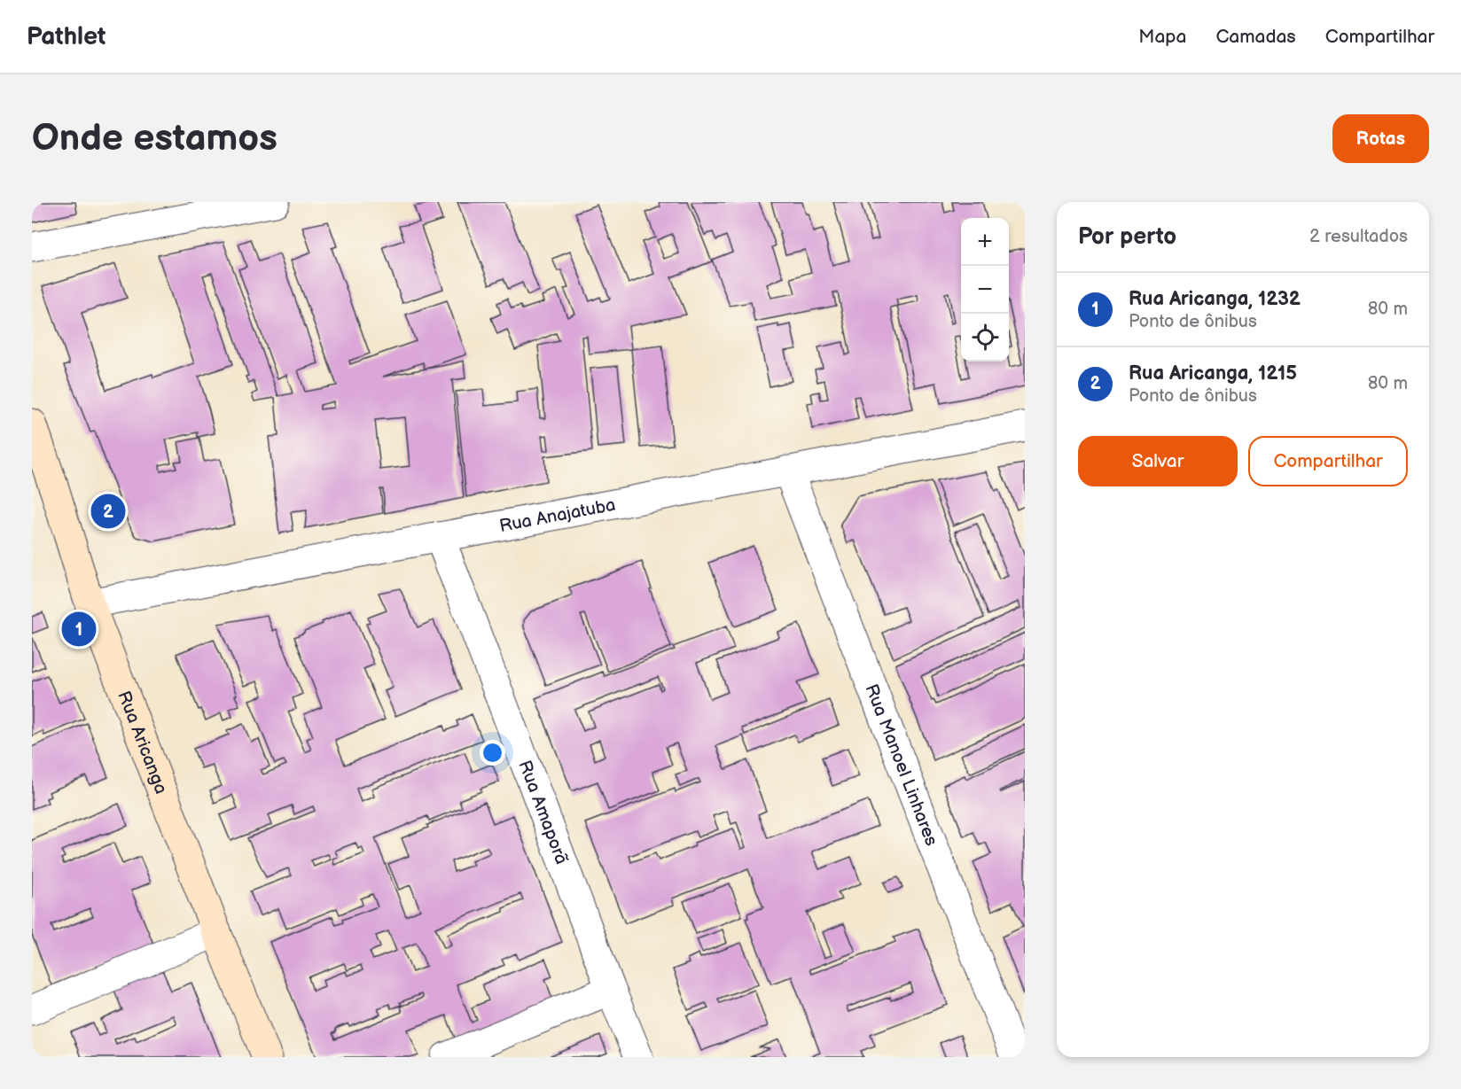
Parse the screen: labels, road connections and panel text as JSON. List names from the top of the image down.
{
  "streets": {
    "street": [
      "Rua Anajatuba",
      "Rua Aricanga",
      "Rua Manoel Linhares",
      "Rua Amaporã"
    ]
  },
  "crossings": [
    ["Rua Anajatuba", "Rua Aricanga"],
    ["Rua Anajatuba", "Rua Manoel Linhares"],
    ["Rua Anajatuba", "Rua Amaporã"]
  ],
  "page": {
    "header": "Pathlet",
    "nav": ["Mapa", "Camadas", "Compartilhar"],
    "buttons": [
      "Rotas",
      ["Salvar", "Compartilhar"]
    ],
    "title": "Onde estamos",
    "heading": ["Por perto", "2 resultados"],
    "map_buttons": ["+", "−"],
    "list": [
      {
        "mark": "1",
        "name": "Rua Aricanga, 1232",
        "note": "Ponto de ônibus",
        "value": "80 m"
      },
      {
        "mark": "2",
        "name": "Rua Aricanga, 1215",
        "note": "Ponto de ônibus",
        "value": "80 m"
      }
    ],
    "pins": ["2", "1"]
  }
}
